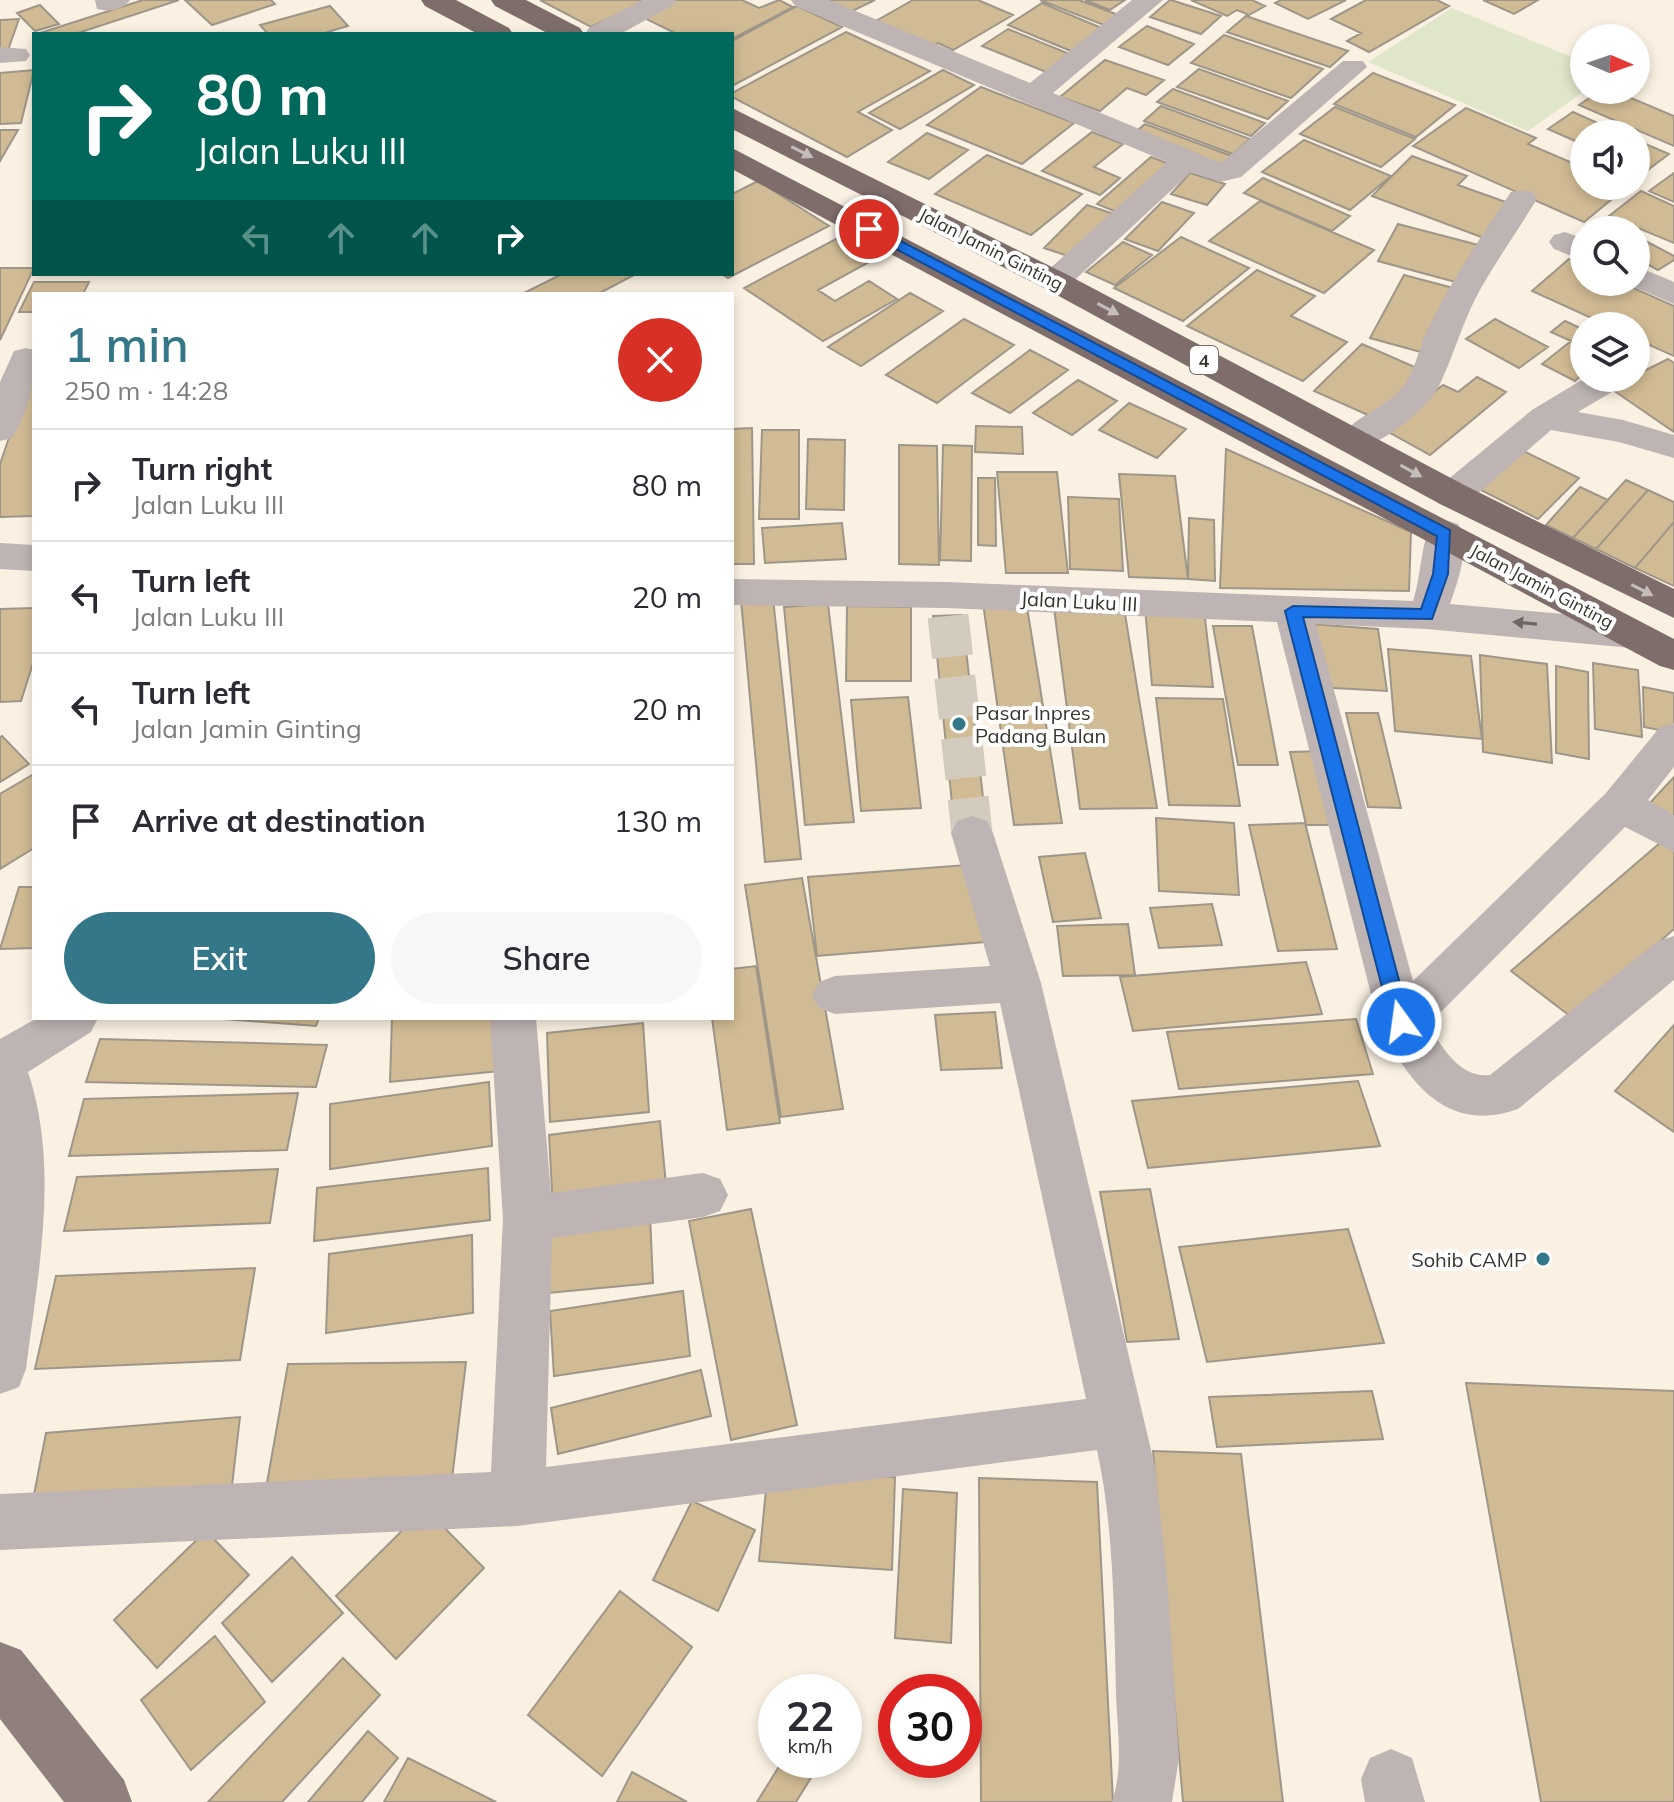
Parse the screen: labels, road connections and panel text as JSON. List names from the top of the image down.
{
  "streets": {
    "highway": ["Jalan Jamin Ginting", "4"],
    "street": ["Jalan Luku III"]
  },
  "crossings": [
    ["Jalan Jamin Ginting", "Jalan Luku III"]
  ],
  "places": ["Pasar Inpres Padang Bulan", "Sohib CAMP"],
  "north": "right",
  "page": {
    "turn": ["80 m", "Jalan Luku III"],
    "heading": ["1 min", "250 m · 14:28"],
    "list": [
      {
        "name": "Turn right",
        "note": "Jalan Luku III",
        "value": "80 m"
      },
      {
        "name": "Turn left",
        "note": "Jalan Luku III",
        "value": "20 m"
      },
      {
        "name": "Turn left",
        "note": "Jalan Jamin Ginting",
        "value": "20 m"
      },
      {
        "name": "Arrive at destination",
        "value": "130 m"
      }
    ],
    "buttons": ["Exit", "Share"],
    "speed": "22 km/h",
    "limit": "30"
  }
}
